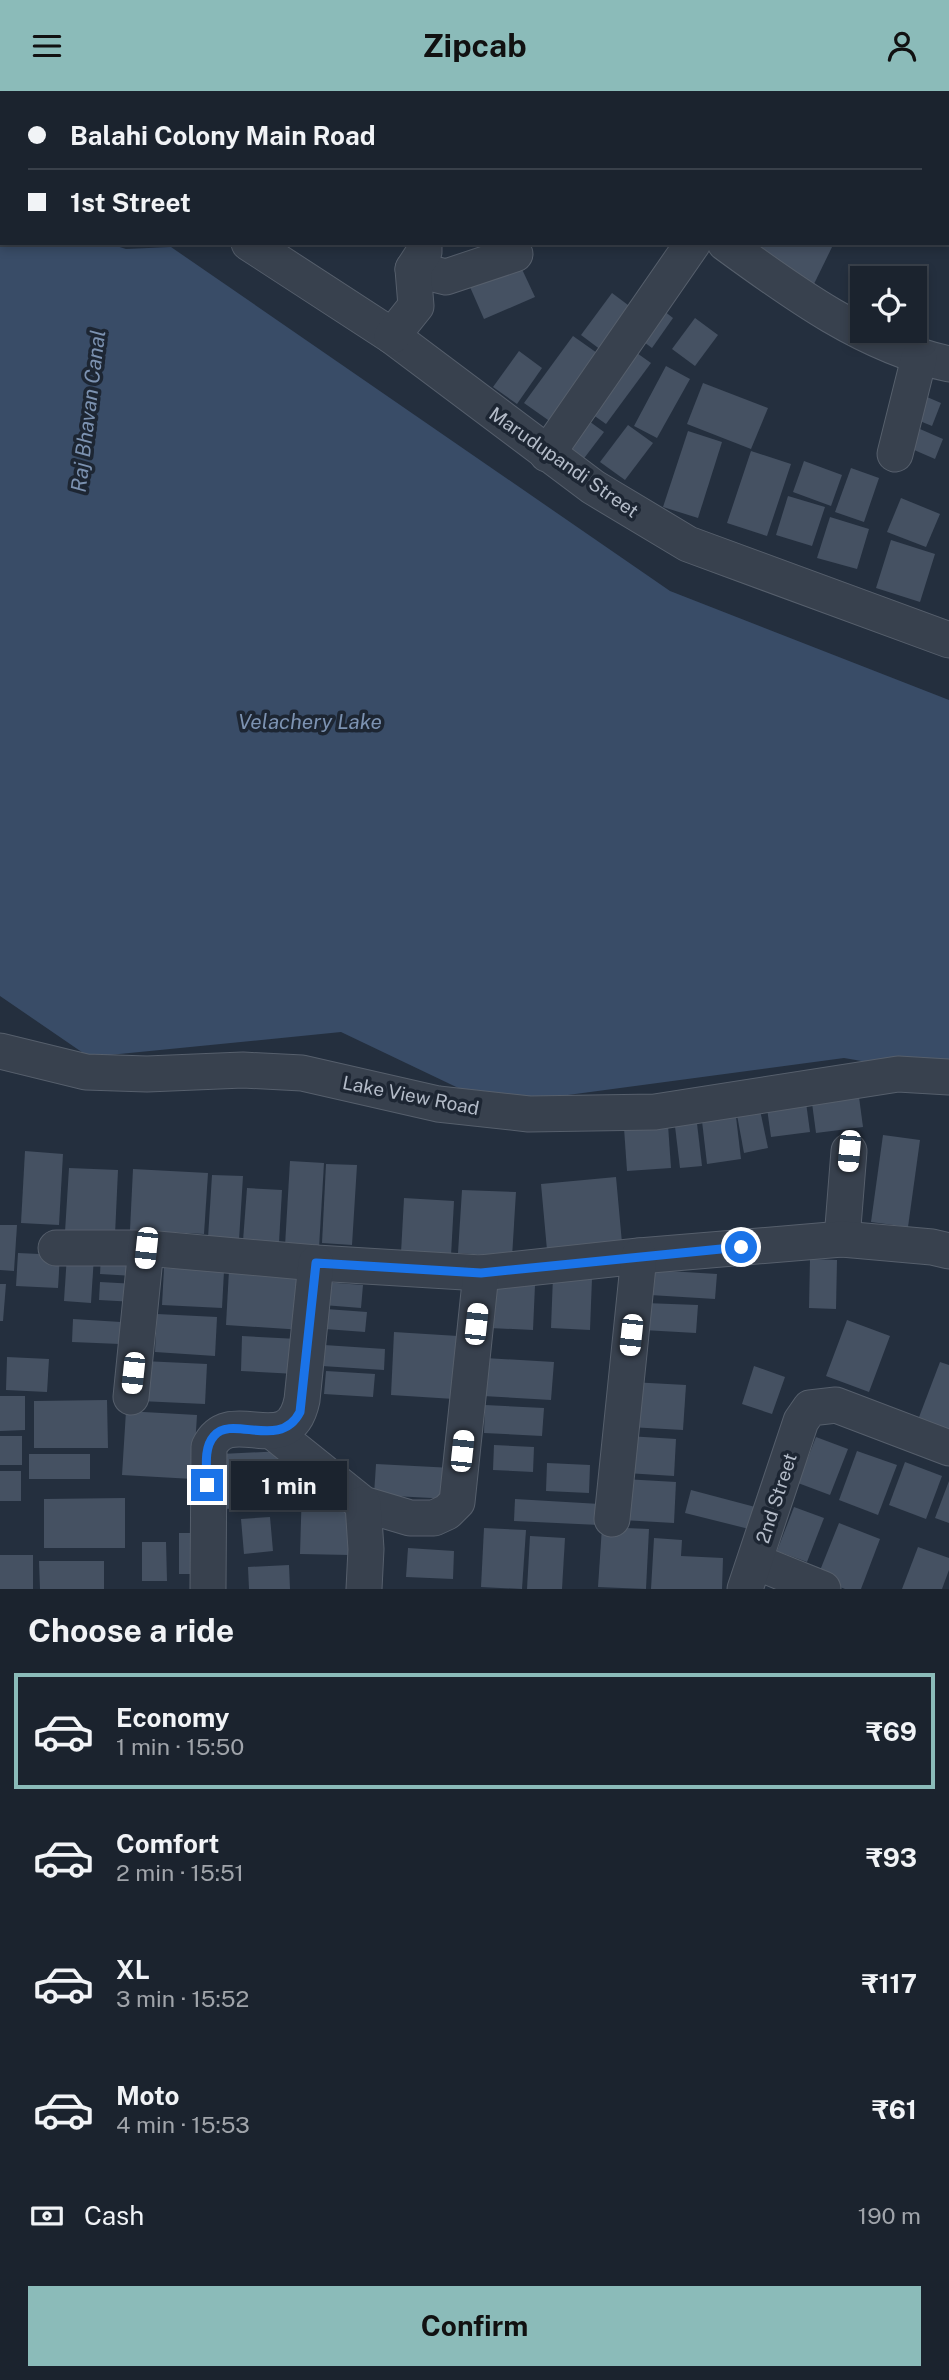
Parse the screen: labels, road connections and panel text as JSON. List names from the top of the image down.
{
  "streets": {
    "street": ["Marudupandi Street", "Lake View Road", "2nd Street"]
  },
  "water": ["Raj Bhavan Canal", "Velachery Lake"],
  "page": {
    "header": "Zipcab",
    "banner": ["Balahi Colony Main Road", "1st Street"],
    "bubble": "1 min",
    "heading": "Choose a ride",
    "list": [
      {
        "name": "Economy",
        "note": "1 min · 15:50",
        "value": "₹69"
      },
      {
        "name": "Comfort",
        "note": "2 min · 15:51",
        "value": "₹93"
      },
      {
        "name": "XL",
        "note": "3 min · 15:52",
        "value": "₹117"
      },
      {
        "name": "Moto",
        "note": "4 min · 15:53",
        "value": "₹61"
      }
    ],
    "pay": ["Cash", "190 m"],
    "buttons": "Confirm"
  }
}
